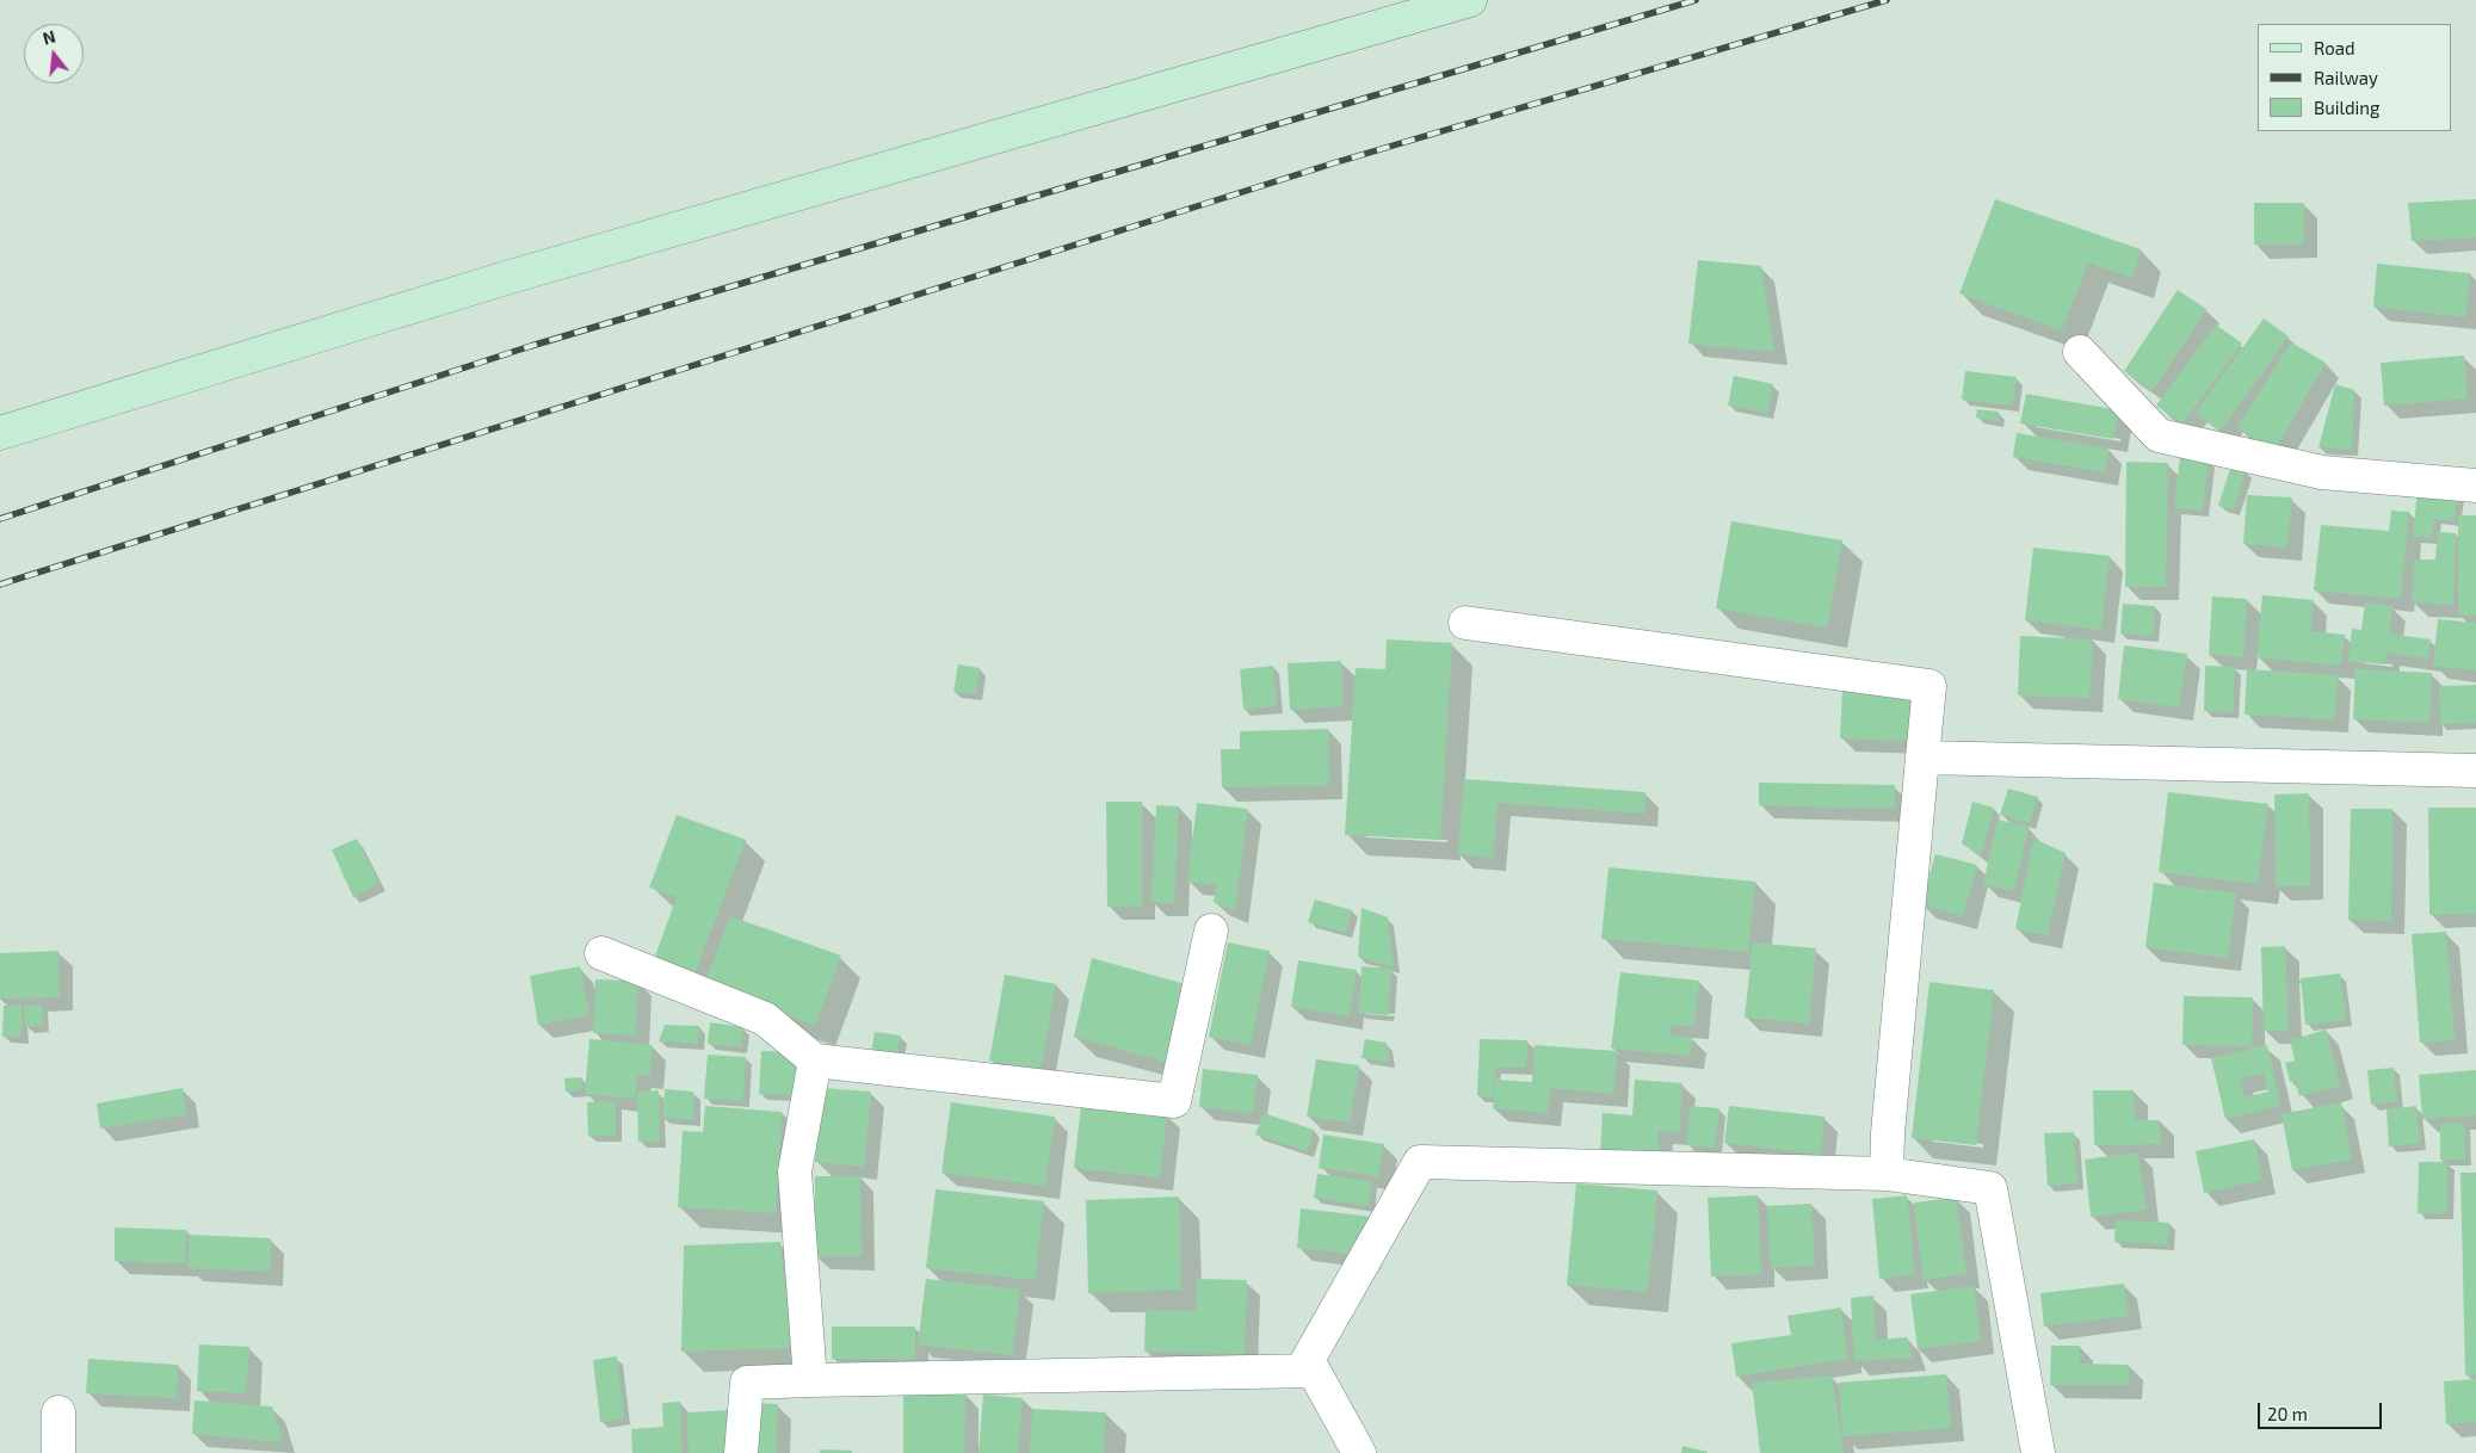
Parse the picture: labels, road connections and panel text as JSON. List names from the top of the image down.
{
  "legend": ["Road", "Railway", "Building"],
  "scale_bar": "20 m",
  "north": "top"
}
